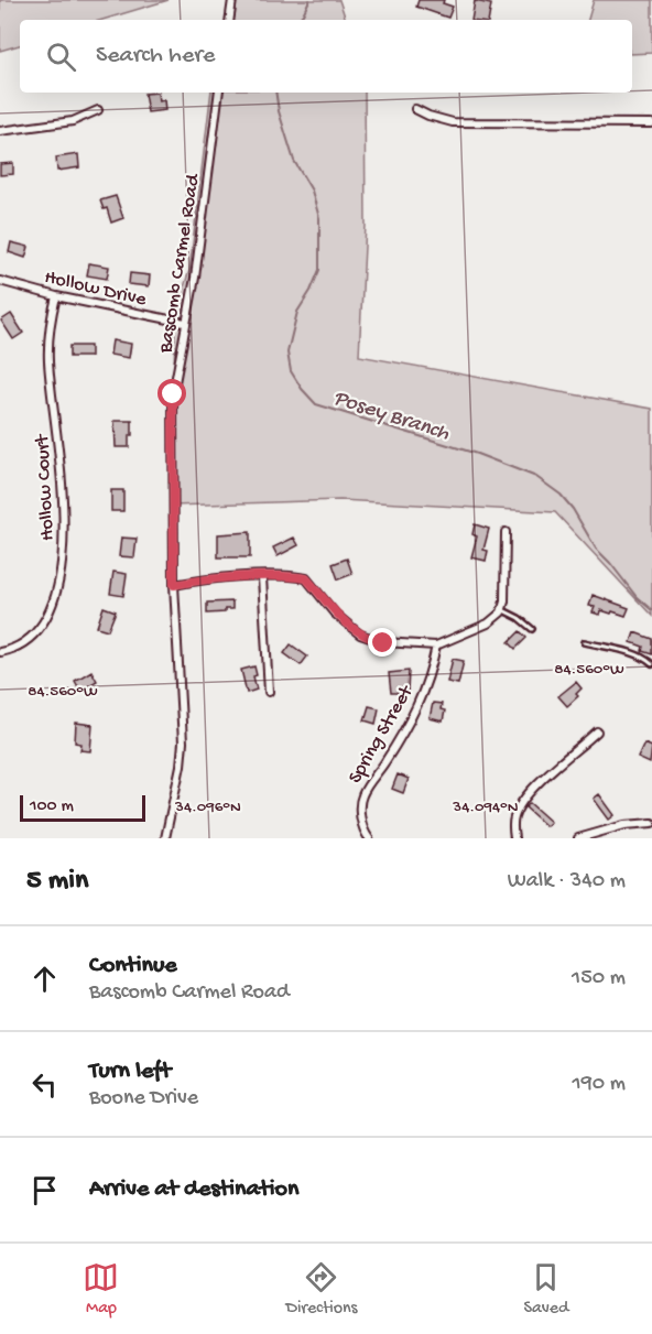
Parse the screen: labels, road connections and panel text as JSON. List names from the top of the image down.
{
  "streets": {
    "street": [
      "Bascomb Carmel Road",
      "Hollow Drive",
      "Hollow Court",
      "Spring Street"
    ]
  },
  "crossings": [
    ["Bascomb Carmel Road", "Hollow Drive"],
    ["Hollow Drive", "Hollow Court"]
  ],
  "water": ["Posey Branch"],
  "scale_bar": "100 m",
  "page": {
    "search": "Search here",
    "scale": "100 m",
    "heading": ["5 min", "Walk · 340 m"],
    "list": [
      ["Continue", "Bascomb Carmel Road", "150 m"],
      ["Turn left", "Boone Drive", "190 m"],
      "Arrive at destination"
    ],
    "nav": ["Map", "Directions", "Saved"]
  },
  "coordinates": ["84.560°W", "34.096°N", "34.094°N"]
}
